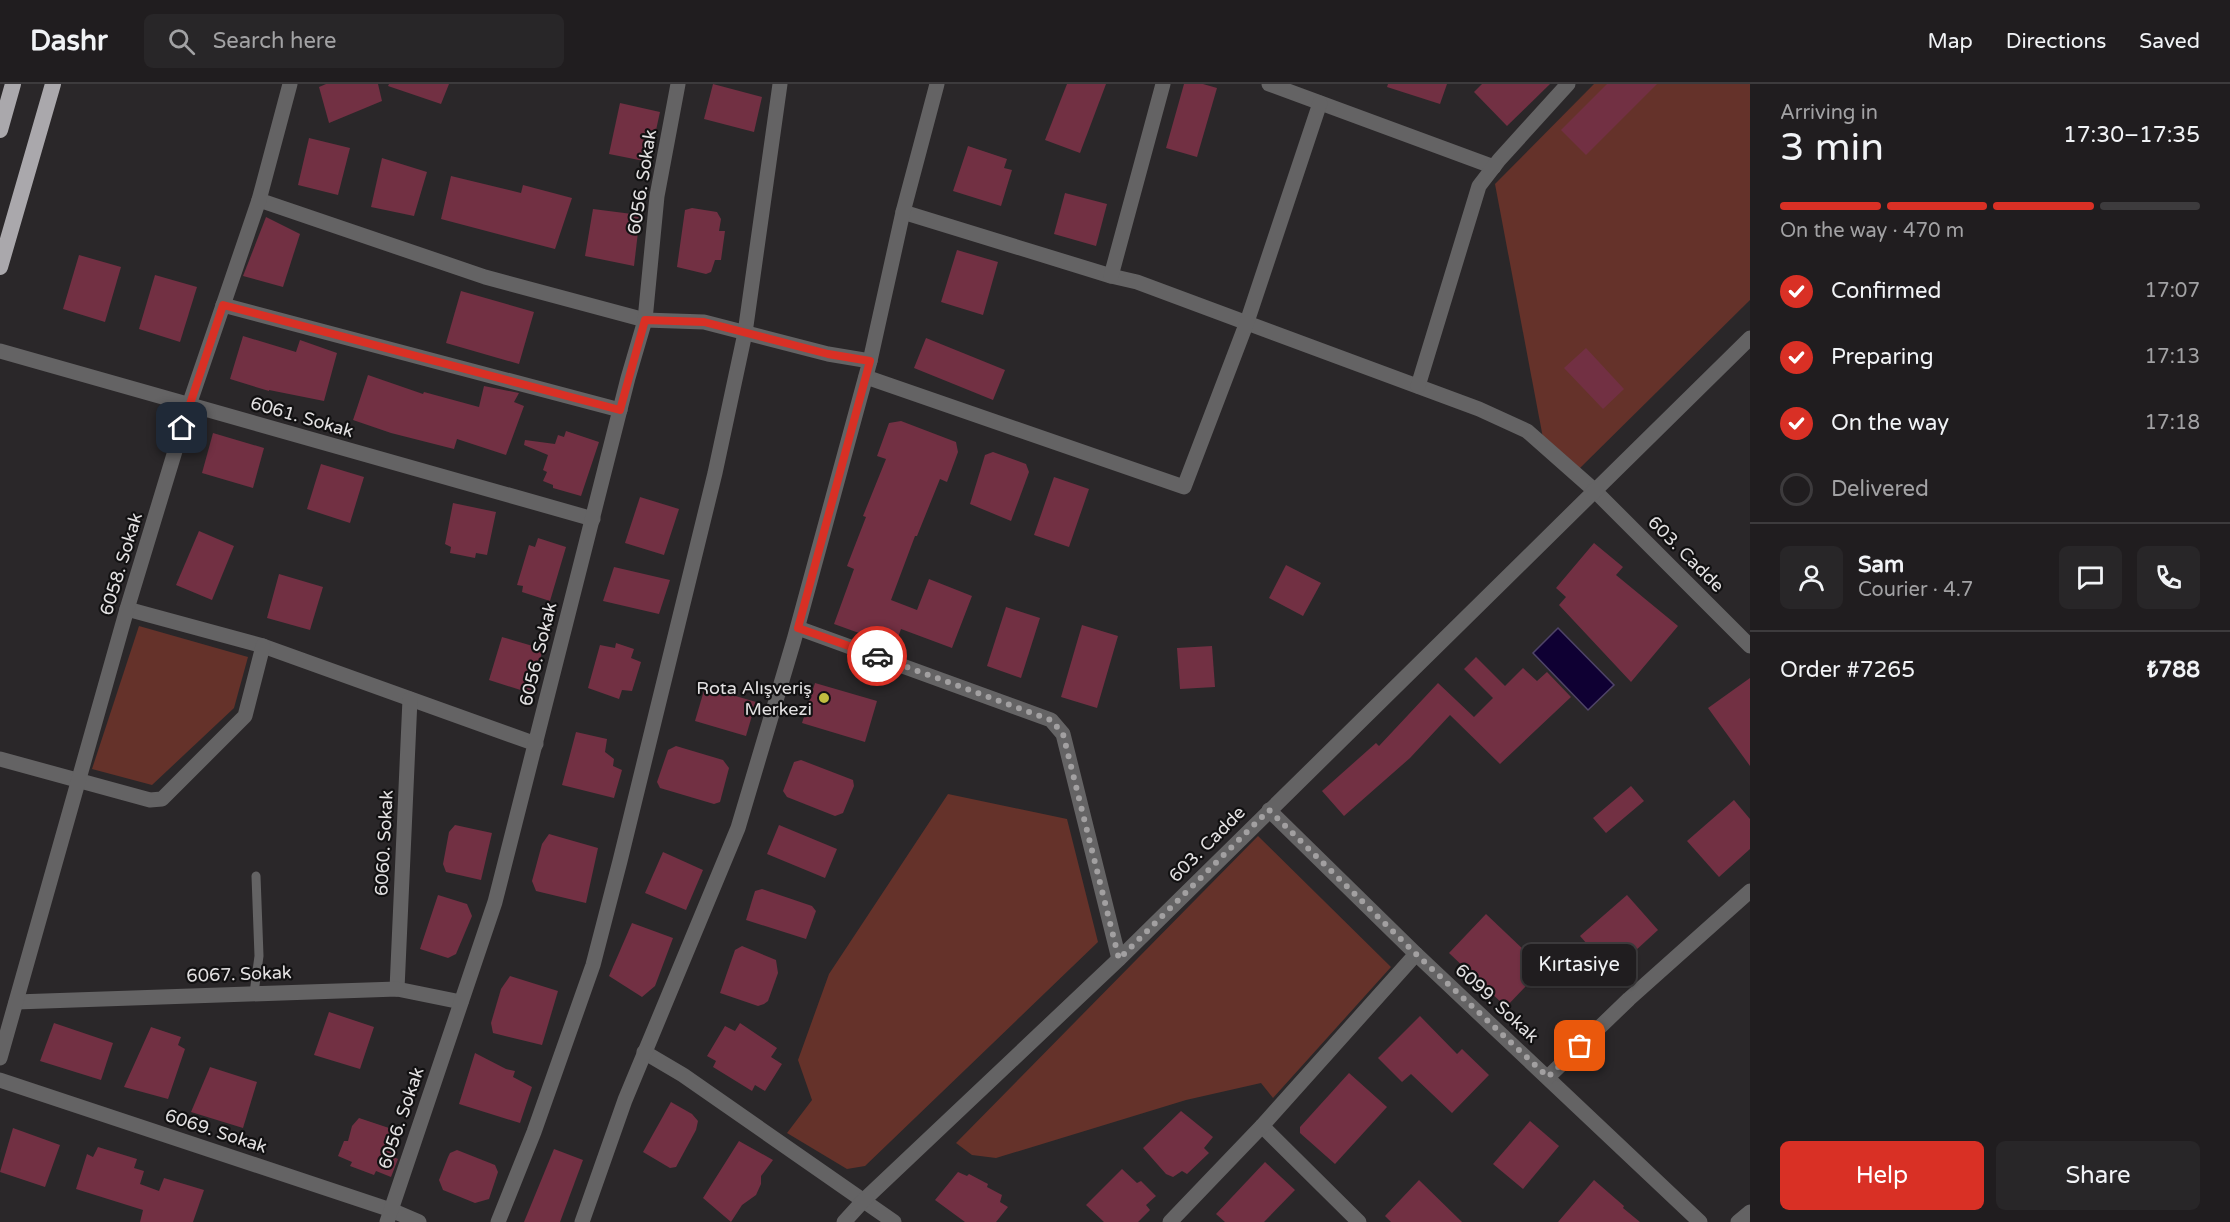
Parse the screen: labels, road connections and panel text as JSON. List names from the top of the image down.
{
  "streets": {
    "street": [
      "6056. Sokak",
      "6061. Sokak",
      "603. Cadde",
      "6058. Sokak",
      "6060. Sokak",
      "6067. Sokak",
      "6099. Sokak",
      "6069. Sokak"
    ]
  },
  "crossings": [
    ["6056. Sokak", "6061. Sokak"],
    ["6056. Sokak", "6067. Sokak"],
    ["6056. Sokak", "6069. Sokak"],
    ["6061. Sokak", "6058. Sokak"],
    ["603. Cadde", "6099. Sokak"],
    ["6058. Sokak", "6067. Sokak"],
    ["6060. Sokak", "6067. Sokak"]
  ],
  "places": ["Rota Alışveriş Merkezi", "Kırtasiye"],
  "page": {
    "header": "Dashr",
    "search": "Search here",
    "nav": ["Map", "Directions", "Saved"],
    "heading": ["3 min", "Arriving in", "17:30–17:35"],
    "panel": [
      "Sam",
      "Courier · 4.7",
      "Order #7265",
      "₺788"
    ],
    "bar": "On the way · 470 m",
    "list": [
      ["Confirmed", "17:07"],
      ["Preparing", "17:13"],
      ["On the way", "17:18"],
      "Delivered"
    ],
    "bubble": "Kırtasiye",
    "buttons": ["Help", "Share"]
  }
}
